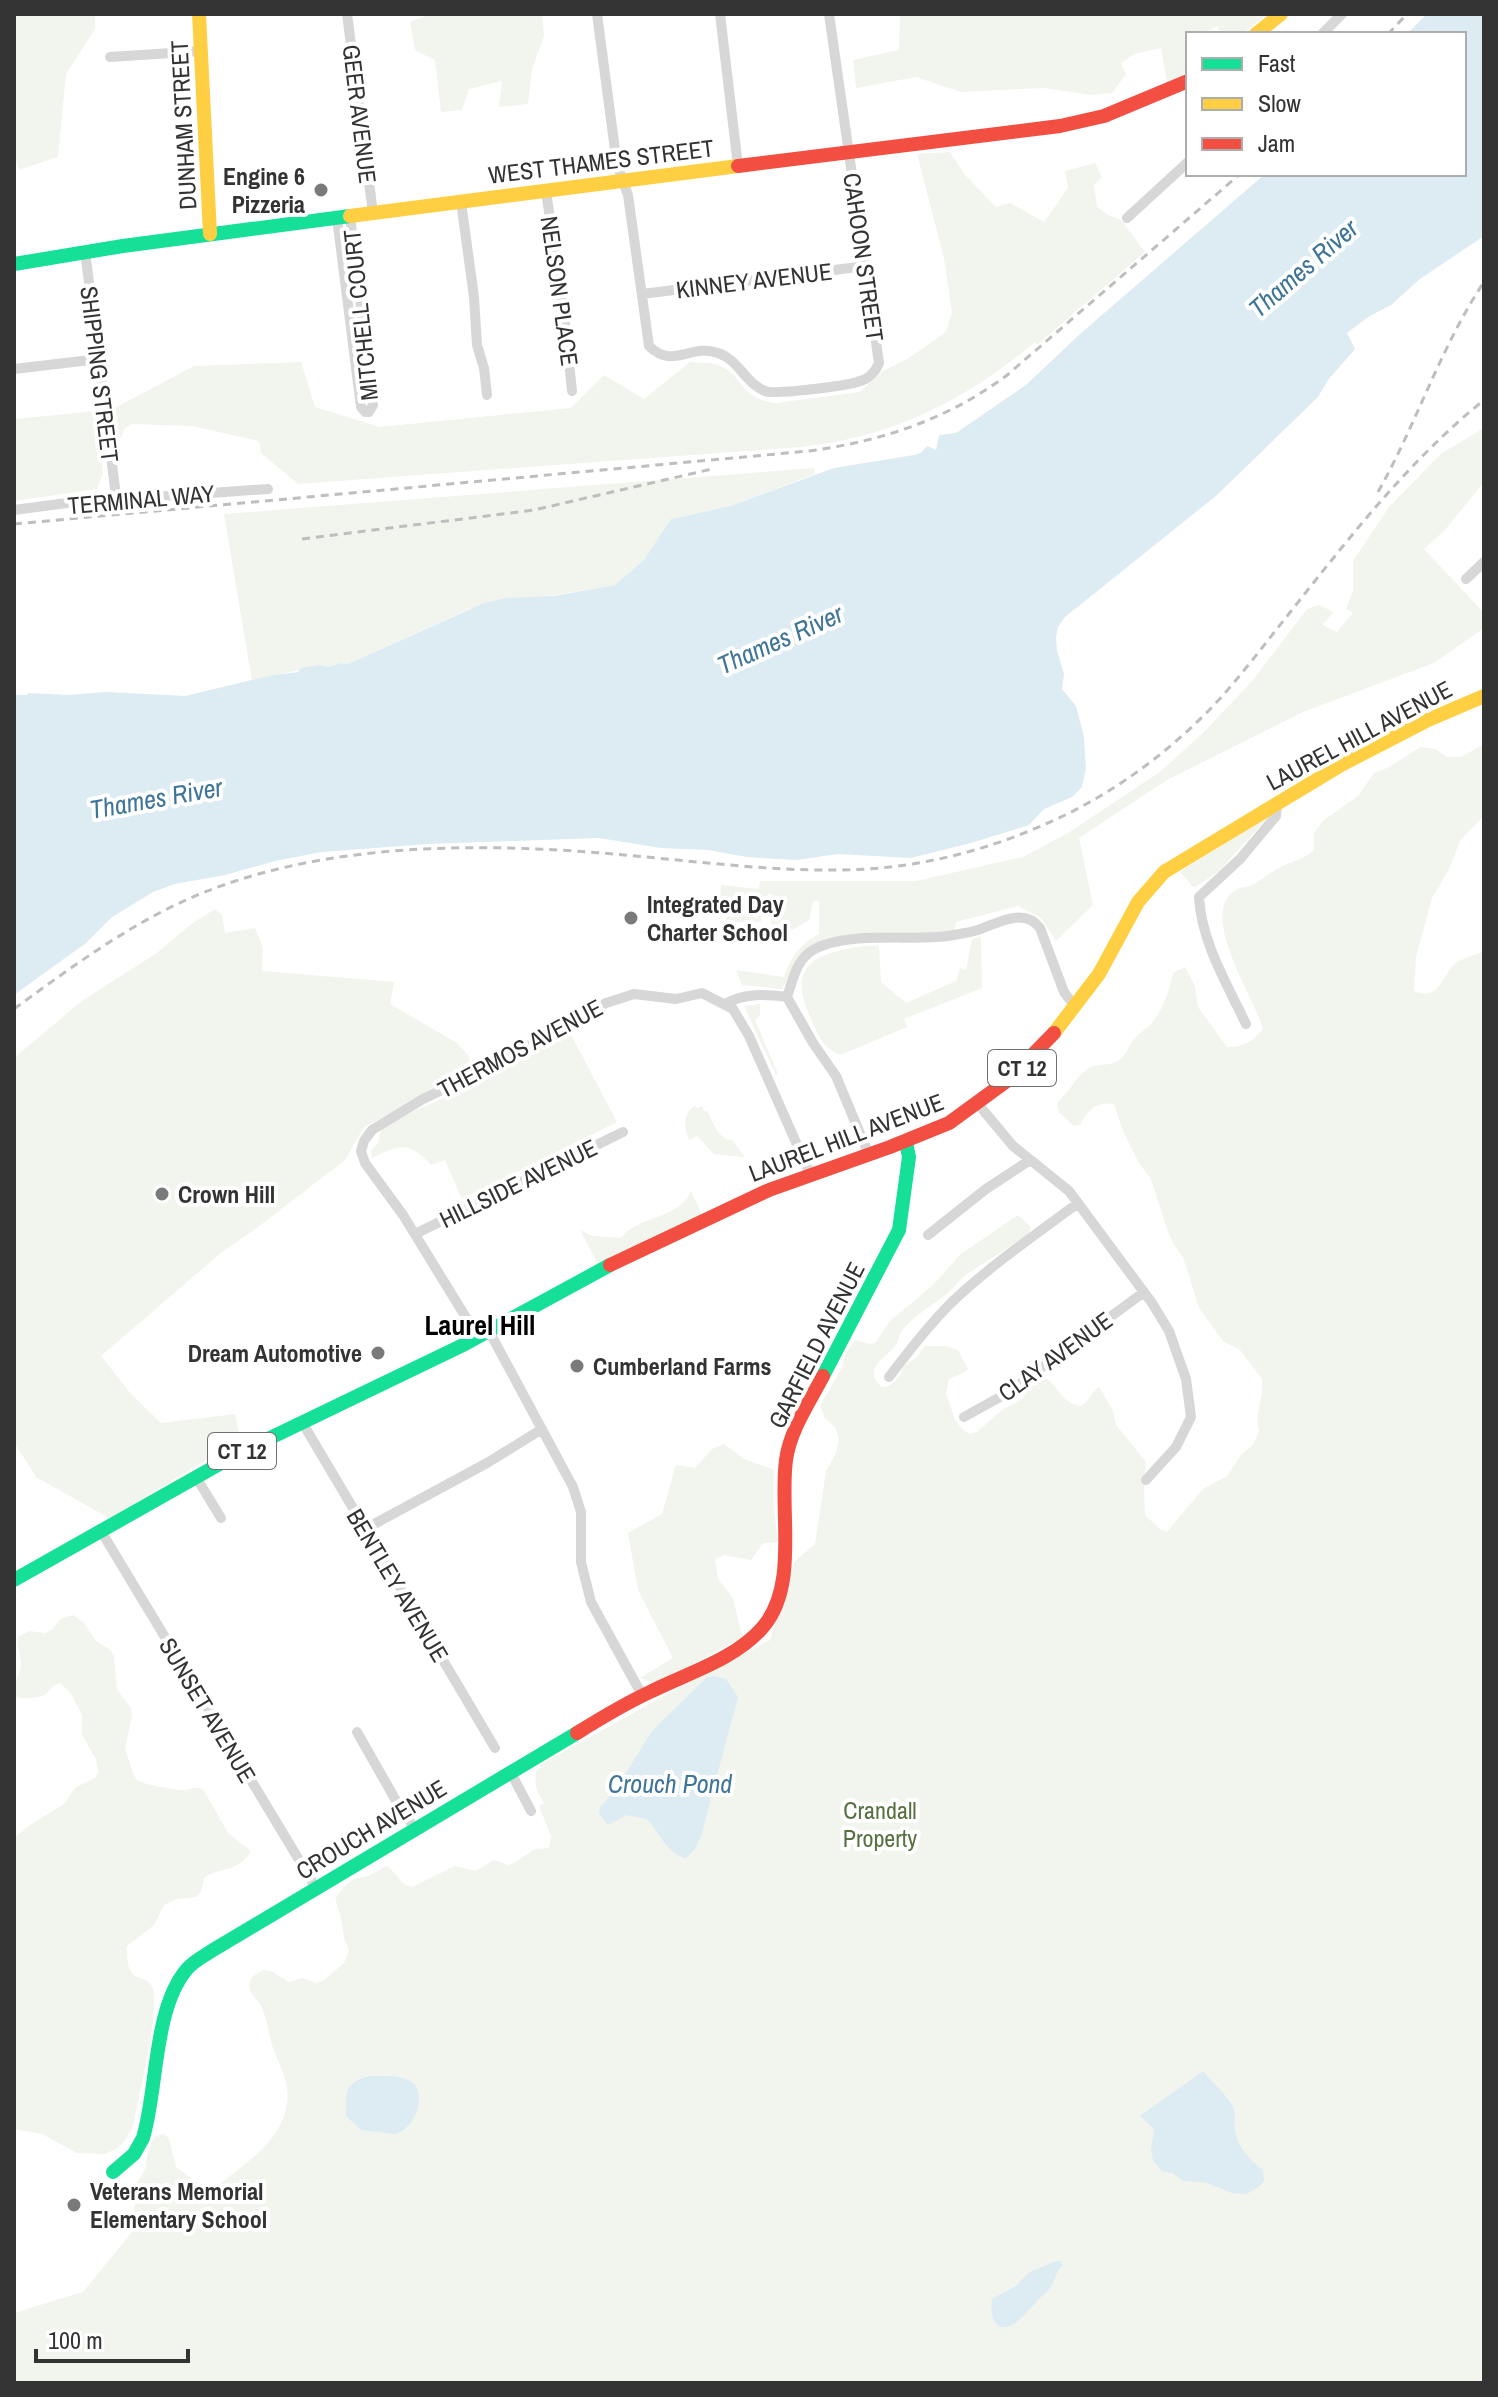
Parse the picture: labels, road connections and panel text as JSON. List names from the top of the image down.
{
  "streets": {
    "main road": [
      "DUNHAM STREET",
      "WEST THAMES STREET",
      "LAUREL HILL AVENUE",
      "CT 12",
      "GARFIELD AVENUE",
      "CROUCH AVENUE"
    ],
    "street": [
      "GEER AVENUE",
      "CAHOON STREET",
      "KINNEY AVENUE",
      "NELSON PLACE",
      "MITCHELL COURT",
      "SHIPPING STREET",
      "TERMINAL WAY",
      "THERMOS AVENUE",
      "HILLSIDE AVENUE",
      "CLAY AVENUE",
      "BENTLEY AVENUE",
      "SUNSET AVENUE"
    ]
  },
  "crossings": [
    ["GEER AVENUE", "WEST THAMES STREET"],
    ["DUNHAM STREET", "WEST THAMES STREET"],
    ["WEST THAMES STREET", "CAHOON STREET"],
    ["WEST THAMES STREET", "NELSON PLACE"],
    ["WEST THAMES STREET", "MITCHELL COURT"],
    ["WEST THAMES STREET", "SHIPPING STREET"],
    ["CAHOON STREET", "KINNEY AVENUE"],
    ["SHIPPING STREET", "TERMINAL WAY"],
    ["LAUREL HILL AVENUE", "THERMOS AVENUE"],
    ["LAUREL HILL AVENUE", "CT 12"],
    ["LAUREL HILL AVENUE", "GARFIELD AVENUE"],
    ["THERMOS AVENUE", "CT 12"],
    ["THERMOS AVENUE", "HILLSIDE AVENUE"],
    ["THERMOS AVENUE", "CROUCH AVENUE"],
    ["CT 12", "BENTLEY AVENUE"],
    ["CT 12", "SUNSET AVENUE"],
    ["GARFIELD AVENUE", "CROUCH AVENUE"],
    ["SUNSET AVENUE", "CROUCH AVENUE"]
  ],
  "districts": ["Laurel Hill"],
  "water": ["Thames River", "Crouch Pond"],
  "parks": ["Crandall Property"],
  "places": [
    "Engine 6 Pizzeria",
    "Integrated Day Charter School",
    "Crown Hill",
    "Dream Automotive",
    "Cumberland Farms",
    "Veterans Memorial Elementary School"
  ],
  "legend": ["Fast", "Slow", "Jam"],
  "scale_bar": "100 m"
}
